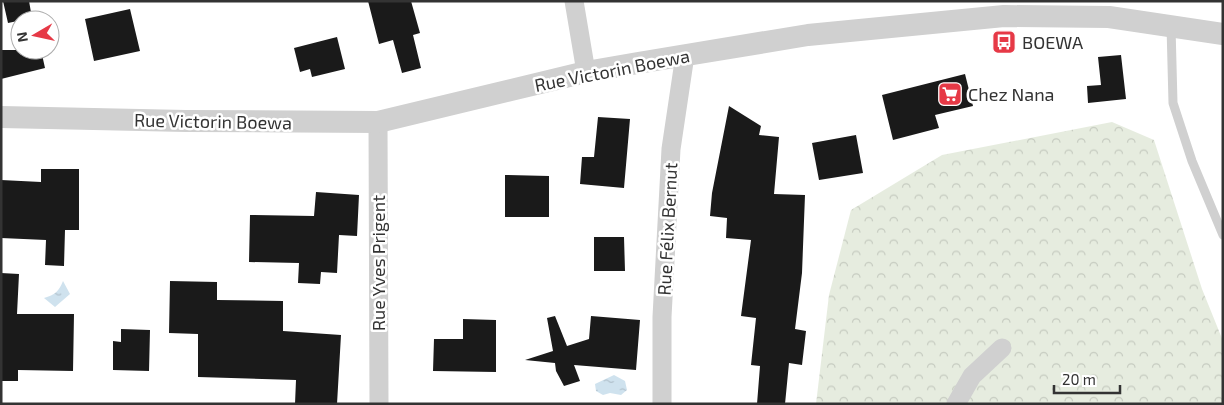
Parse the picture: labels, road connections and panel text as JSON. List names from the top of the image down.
{
  "streets": {
    "street": ["Rue Victorin Boewa", "Rue Félix Bernut", "Rue Yves Prigent"]
  },
  "crossings": [
    ["Rue Victorin Boewa", "Rue Félix Bernut"],
    ["Rue Victorin Boewa", "Rue Yves Prigent"]
  ],
  "places": {
    "bus stop": ["BOEWA"],
    "supermarket": ["Chez Nana"]
  },
  "scale_bar": "20 m",
  "north": "left"
}
